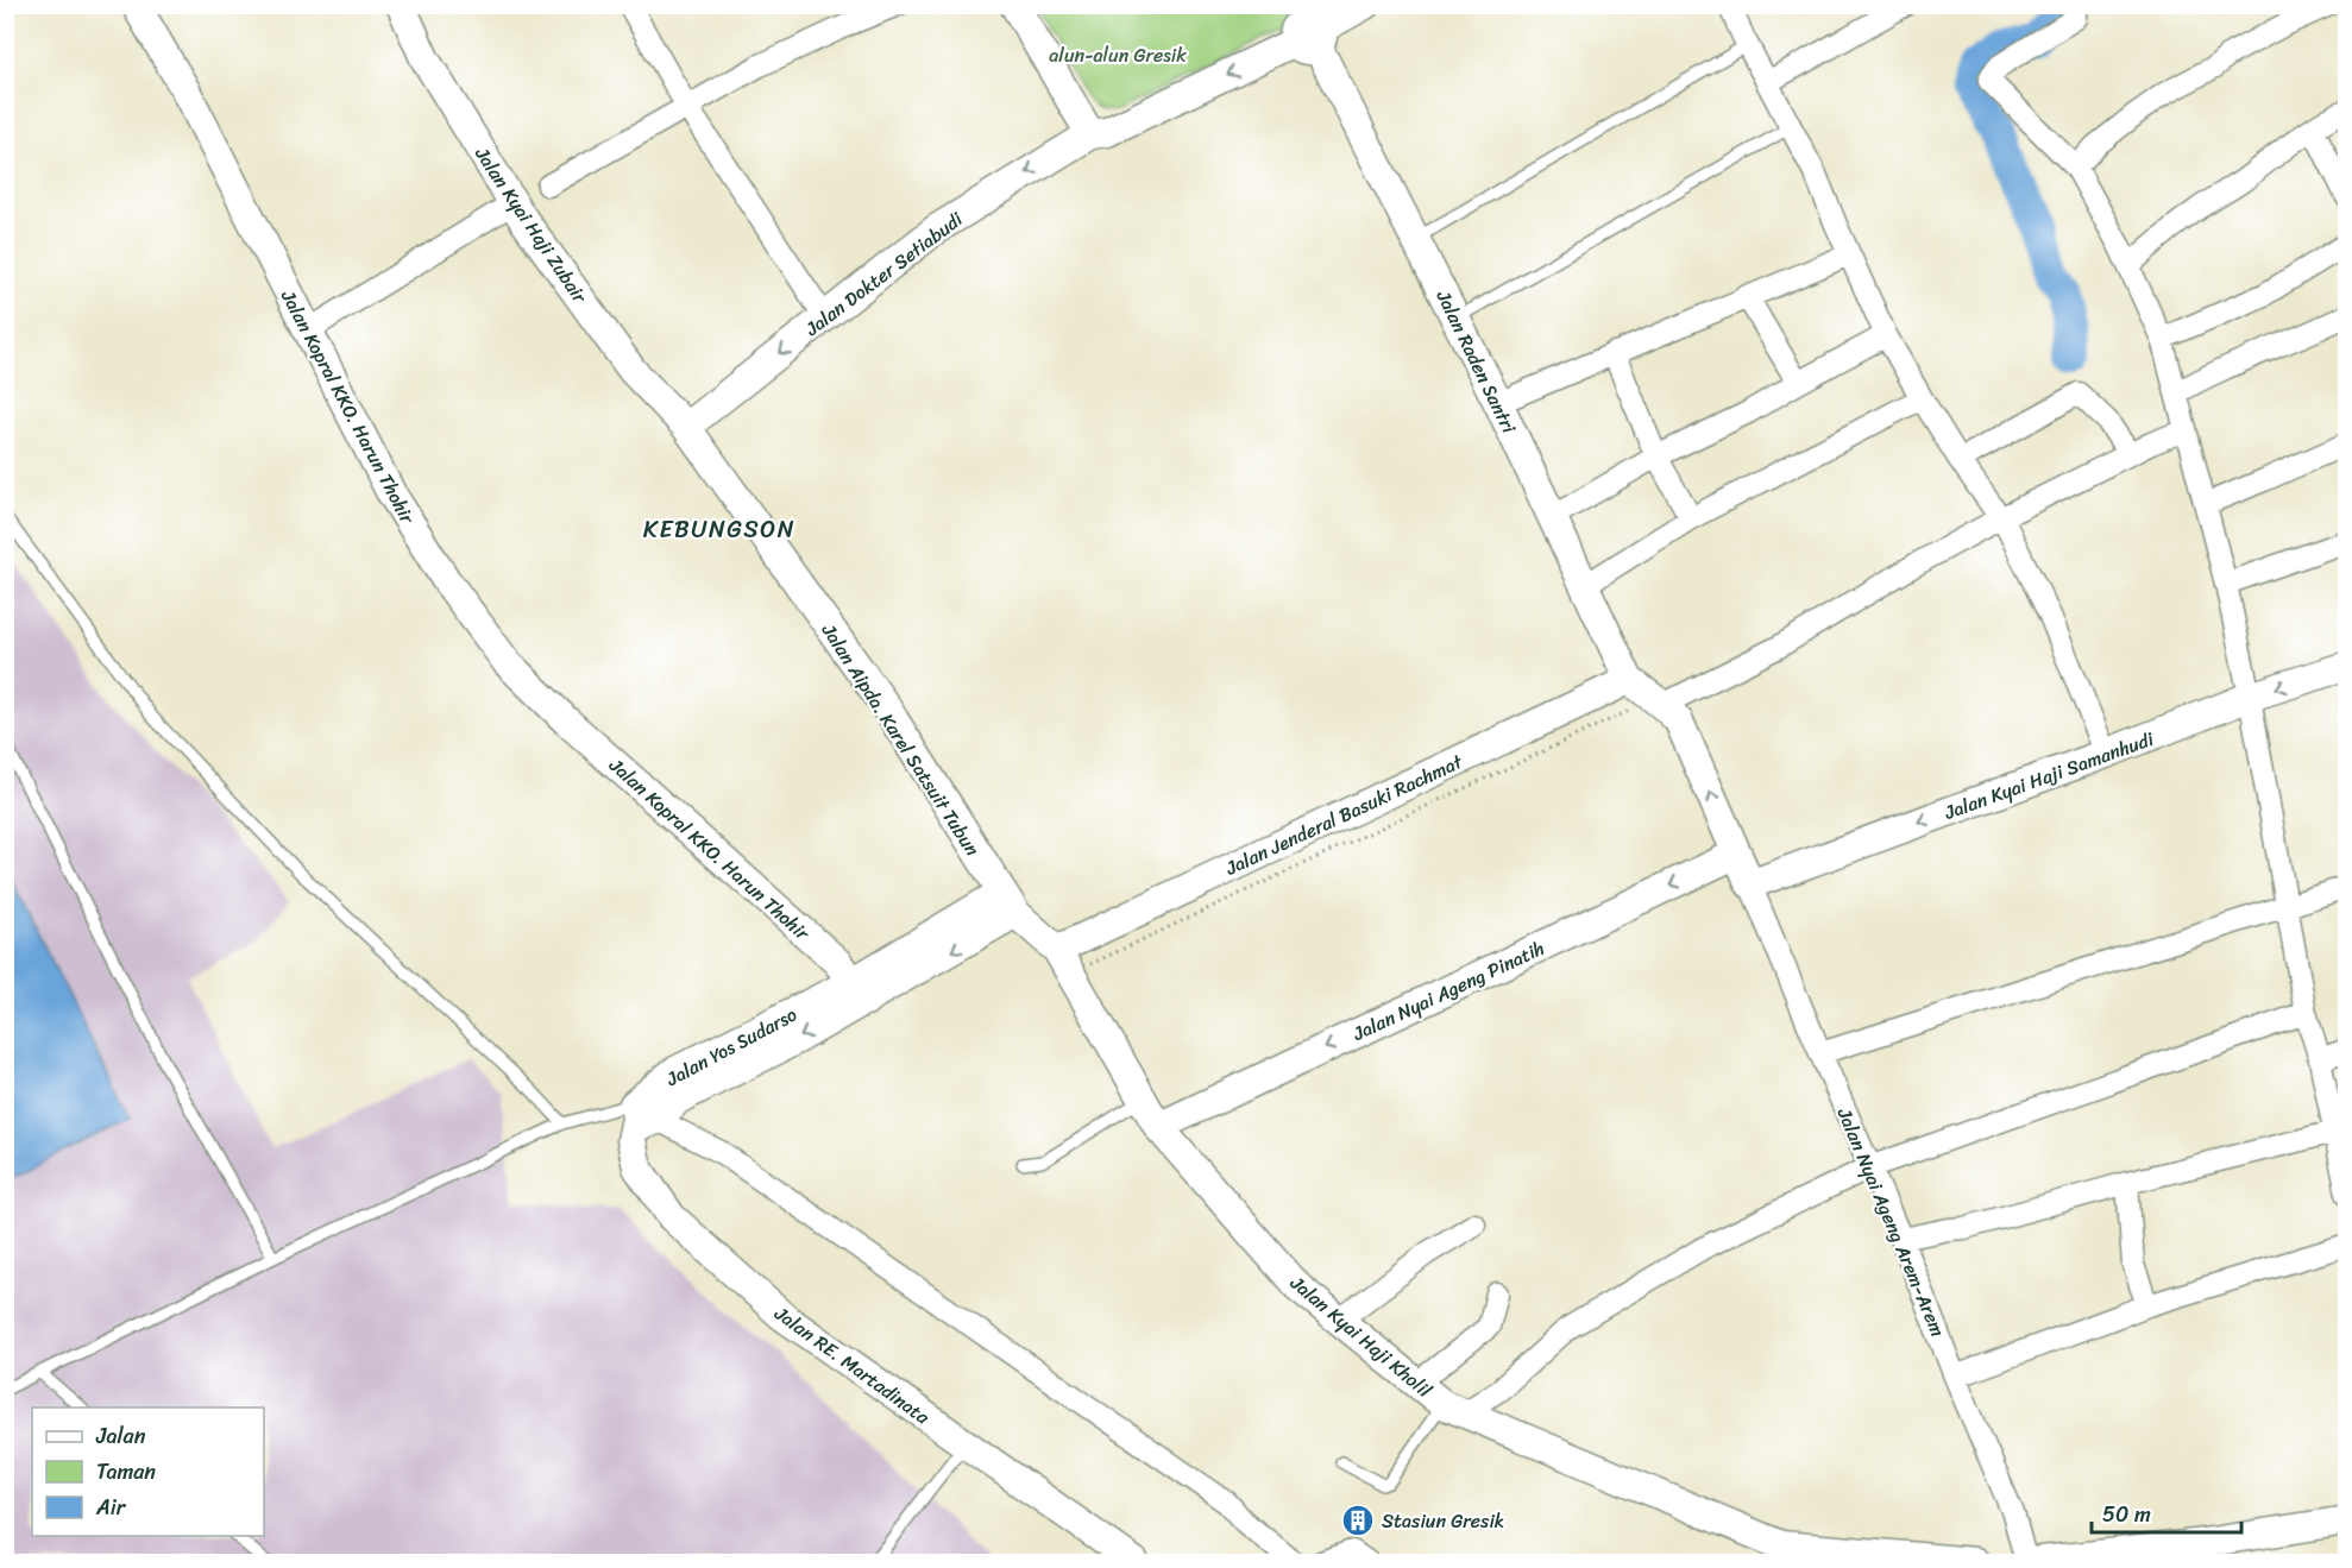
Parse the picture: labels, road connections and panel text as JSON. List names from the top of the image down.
{
  "streets": {
    "main road": [
      "Jalan Kyai Haji Zubair",
      "Jalan Dokter Setiabudi",
      "Jalan Raden Santri",
      "Jalan Kopral KKO. Harun Thohir",
      "Jalan Aipda. Karel Satsuit Tubun",
      "Jalan Kyai Haji Samanhudi",
      "Jalan Jenderal Basuki Rachmat",
      "Jalan Nyai Ageng Pinatih",
      "Jalan Yos Sudarso",
      "Jalan Kyai Haji Kholil",
      "Jalan RE. Martadinata"
    ],
    "street": ["Jalan Nyai Ageng Arem-Arem"]
  },
  "crossings": [
    ["Jalan Kyai Haji Zubair", "Jalan Dokter Setiabudi"],
    ["Jalan Kyai Haji Zubair", "Jalan Aipda. Karel Satsuit Tubun"],
    ["Jalan Dokter Setiabudi", "Jalan Raden Santri"],
    ["Jalan Dokter Setiabudi", "Jalan Aipda. Karel Satsuit Tubun"],
    ["Jalan Raden Santri", "Jalan Jenderal Basuki Rachmat"],
    ["Jalan Kopral KKO. Harun Thohir", "Jalan Yos Sudarso"],
    ["Jalan Aipda. Karel Satsuit Tubun", "Jalan Jenderal Basuki Rachmat"],
    ["Jalan Aipda. Karel Satsuit Tubun", "Jalan Yos Sudarso"],
    ["Jalan Aipda. Karel Satsuit Tubun", "Jalan Kyai Haji Kholil"],
    ["Jalan Kyai Haji Samanhudi", "Jalan Nyai Ageng Arem-Arem"],
    ["Jalan Jenderal Basuki Rachmat", "Jalan Kyai Haji Kholil"],
    ["Jalan Nyai Ageng Pinatih", "Jalan Kyai Haji Kholil"],
    ["Jalan Yos Sudarso", "Jalan RE. Martadinata"]
  ],
  "one_way": ["Jalan Dokter Setiabudi", "Jalan Kyai Haji Samanhudi", "Jalan Nyai Ageng Pinatih"],
  "districts": ["KEBUNGSON"],
  "parks": ["alun-alun Gresik"],
  "places": {
    "building": ["Stasiun Gresik"]
  },
  "legend": ["Jalan", "Taman", "Air"],
  "scale_bar": "50 m"
}
